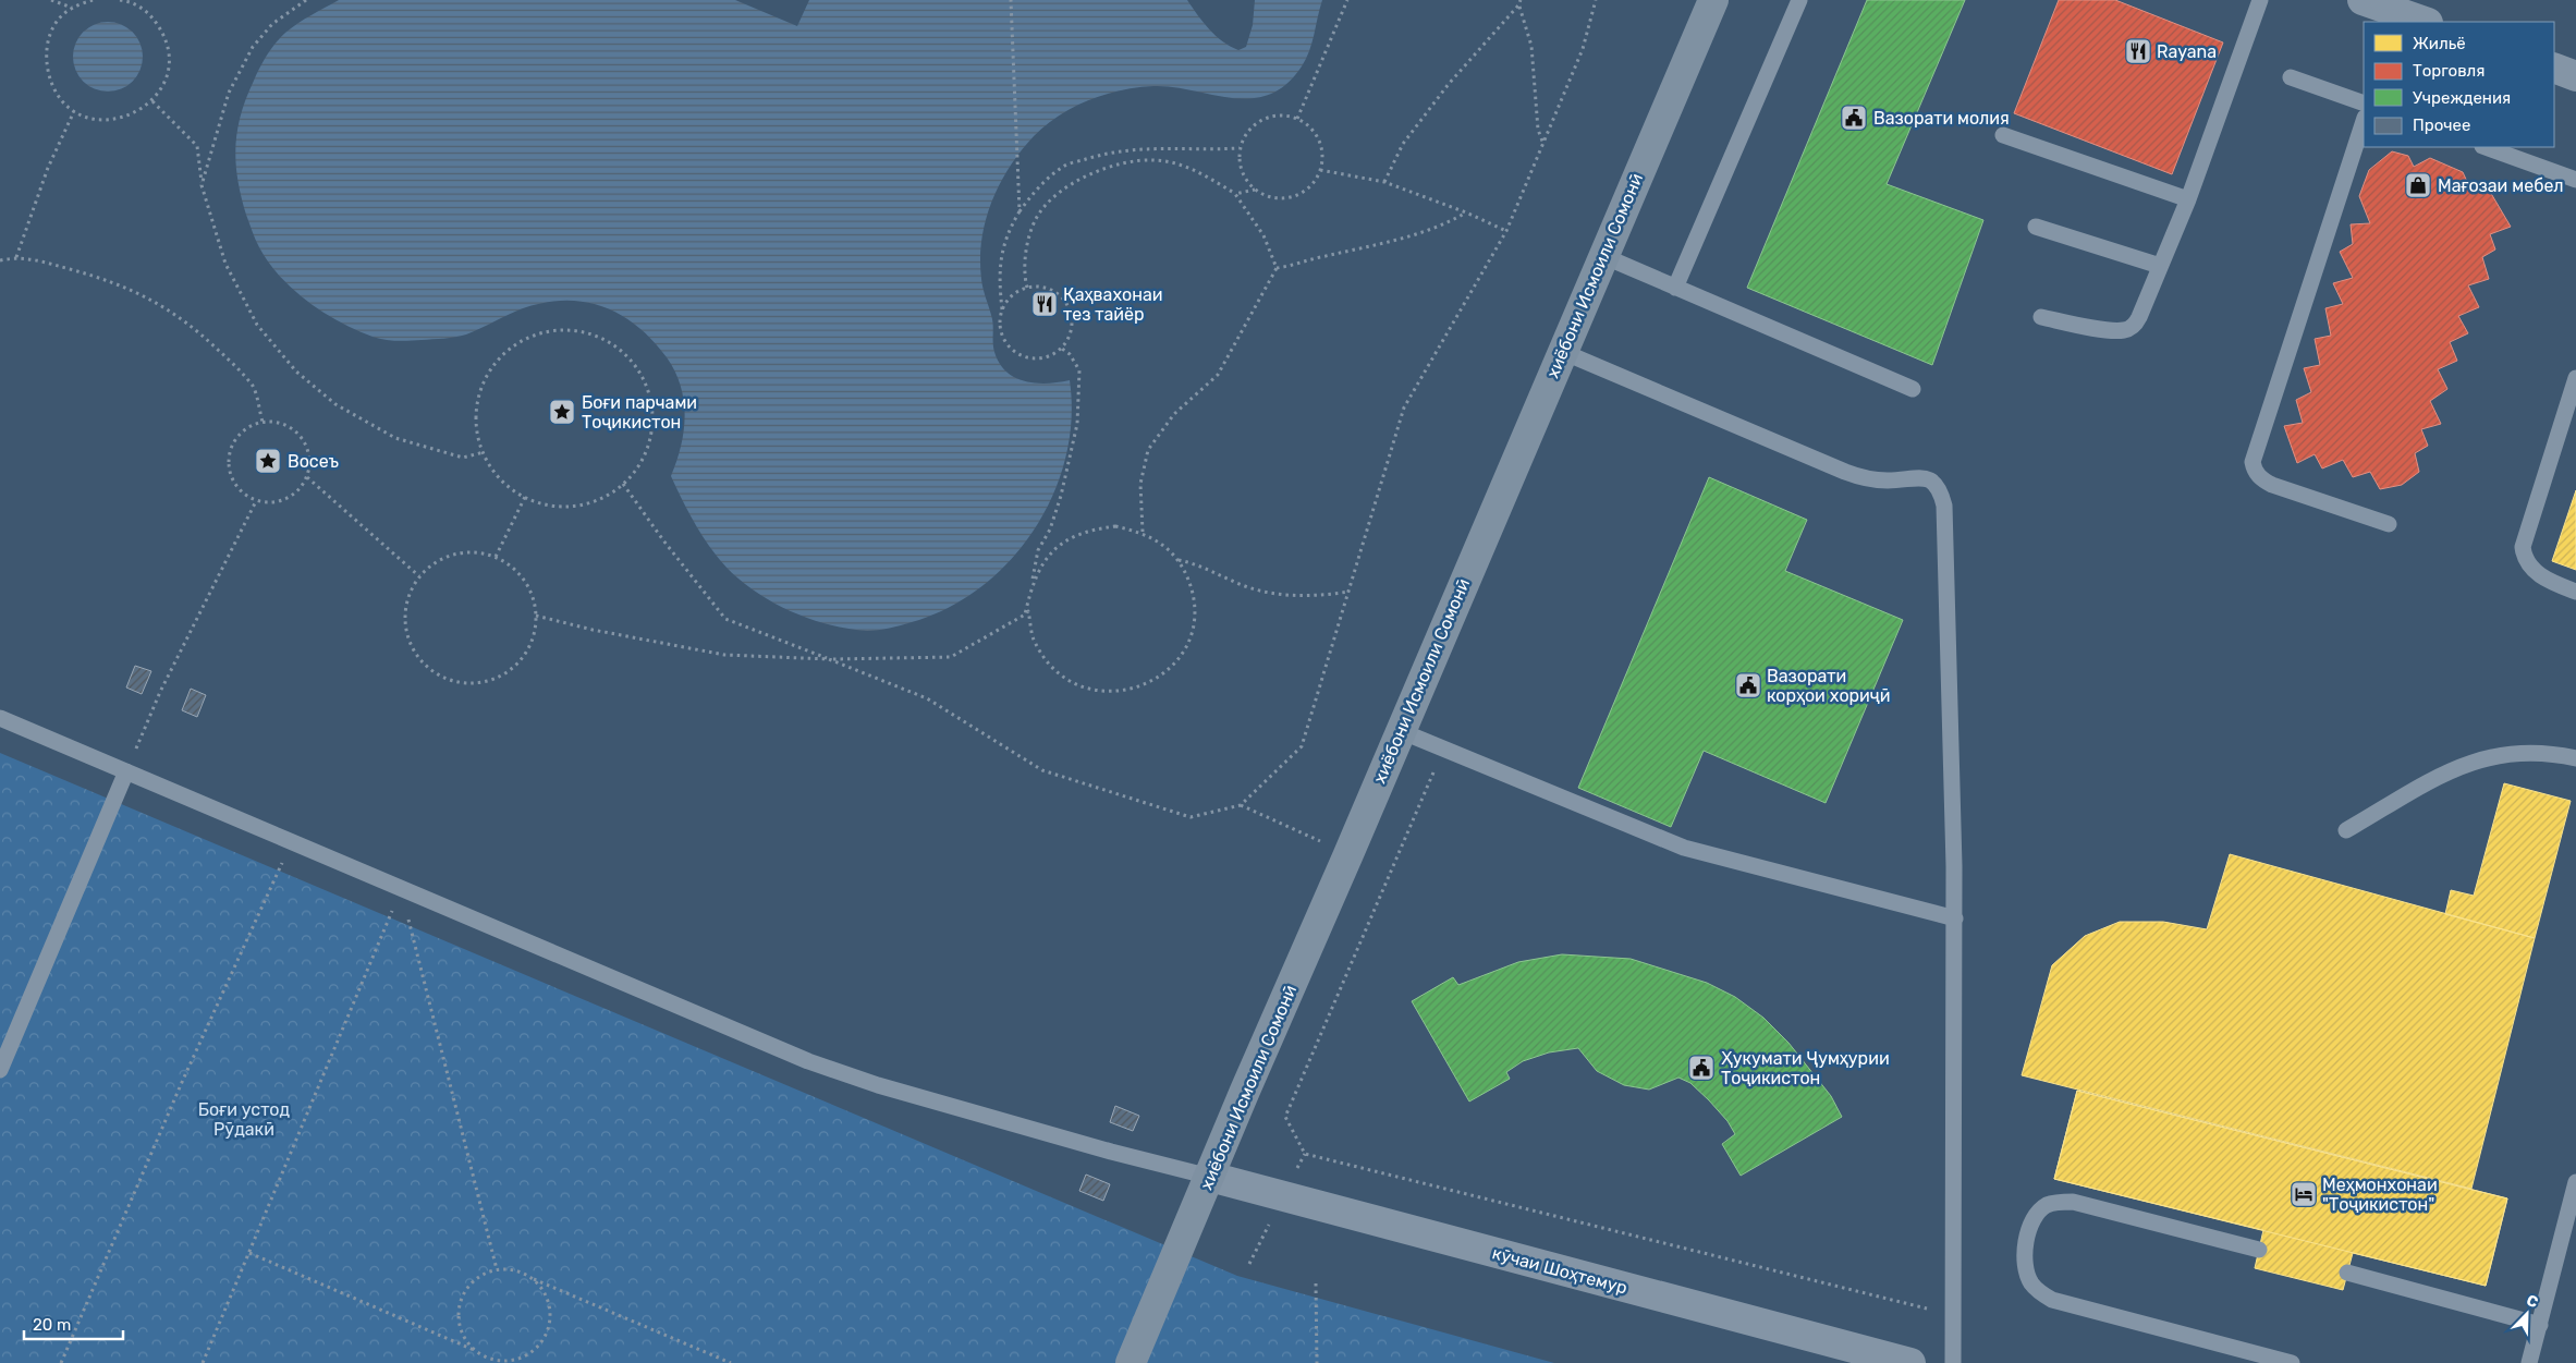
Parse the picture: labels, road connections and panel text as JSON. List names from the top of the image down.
{
  "streets": {
    "street": ["хиёбони Исмоили Сомонӣ", "кӯчаи Шоҳтемур"]
  },
  "crossings": [
    ["хиёбони Исмоили Сомонӣ", "кӯчаи Шоҳтемур"]
  ],
  "parks": ["Боғи устод Рӯдакӣ"],
  "places": {
    "restaurant": ["Rayana", "Қаҳвахонаи тез тайёр"],
    "public building": ["Вазорати молия", "Вазорати корҳои хориҷӣ", "Ҳукумати Ҷумҳурии Тоҷикистон"],
    "shop": ["Мағозаи мебел"],
    "place": ["Боғи парчами Тоҷикистон", "Восеъ"],
    "hotel": ["Меҳмонхонаи \"Тоҷикистон\""]
  },
  "legend": [
    "Жильё",
    "Торговля",
    "Учреждения",
    "Прочее"
  ],
  "scale_bar": "20 m",
  "north": "top right"
}
